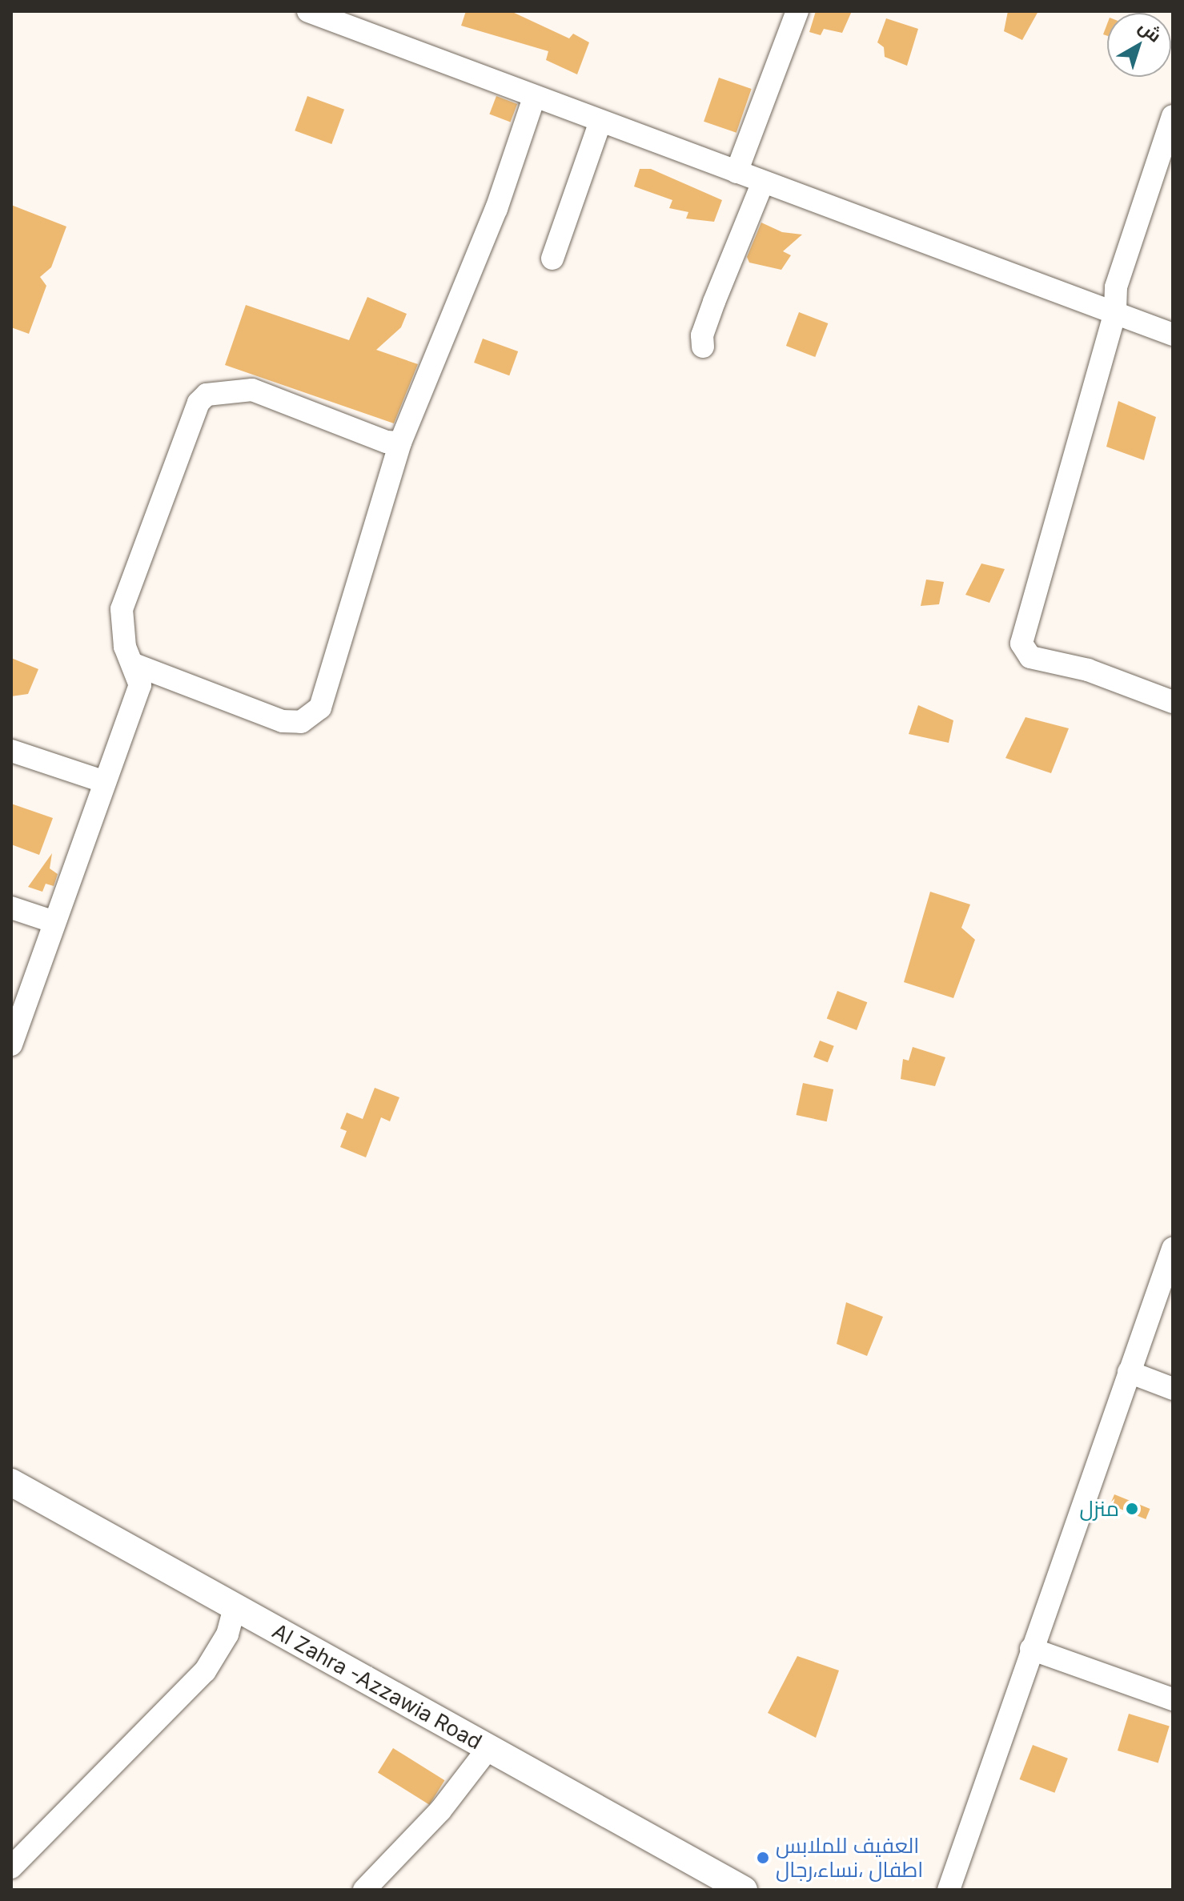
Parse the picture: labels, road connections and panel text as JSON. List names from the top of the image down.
{
  "streets": {
    "main road": ["Al Zahra -Azzawia Road"]
  },
  "places": ["منزل", "العفيف للملابس اطفال ،نساء،رجال"],
  "north": "top right"
}
